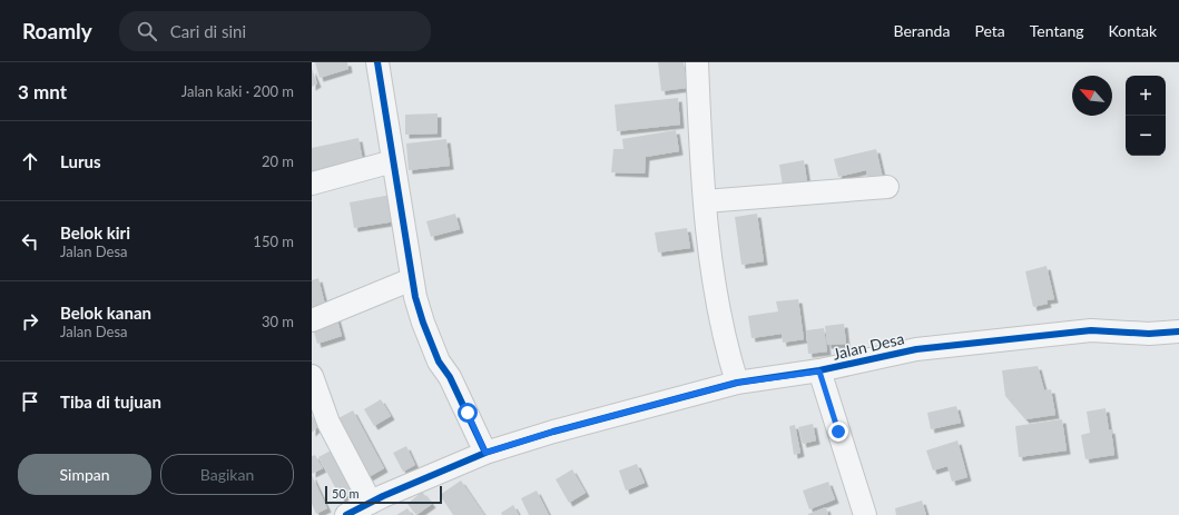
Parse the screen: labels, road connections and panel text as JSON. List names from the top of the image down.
{
  "streets": {
    "street": ["Jalan Desa"]
  },
  "scale_bar": "50 m",
  "north": "top left",
  "page": {
    "header": "Roamly",
    "search": "Cari di sini",
    "nav": [
      "Beranda",
      "Peta",
      "Tentang",
      "Kontak"
    ],
    "heading": ["3 mnt", "Jalan kaki · 200 m"],
    "map_buttons": ["+", "−"],
    "list": [
      ["Lurus", "20 m"],
      ["Belok kiri", "Jalan Desa", "150 m"],
      ["Belok kanan", "Jalan Desa", "30 m"],
      "Tiba di tujuan"
    ],
    "buttons": ["Simpan", "Bagikan"],
    "scale": "50 m"
  }
}
